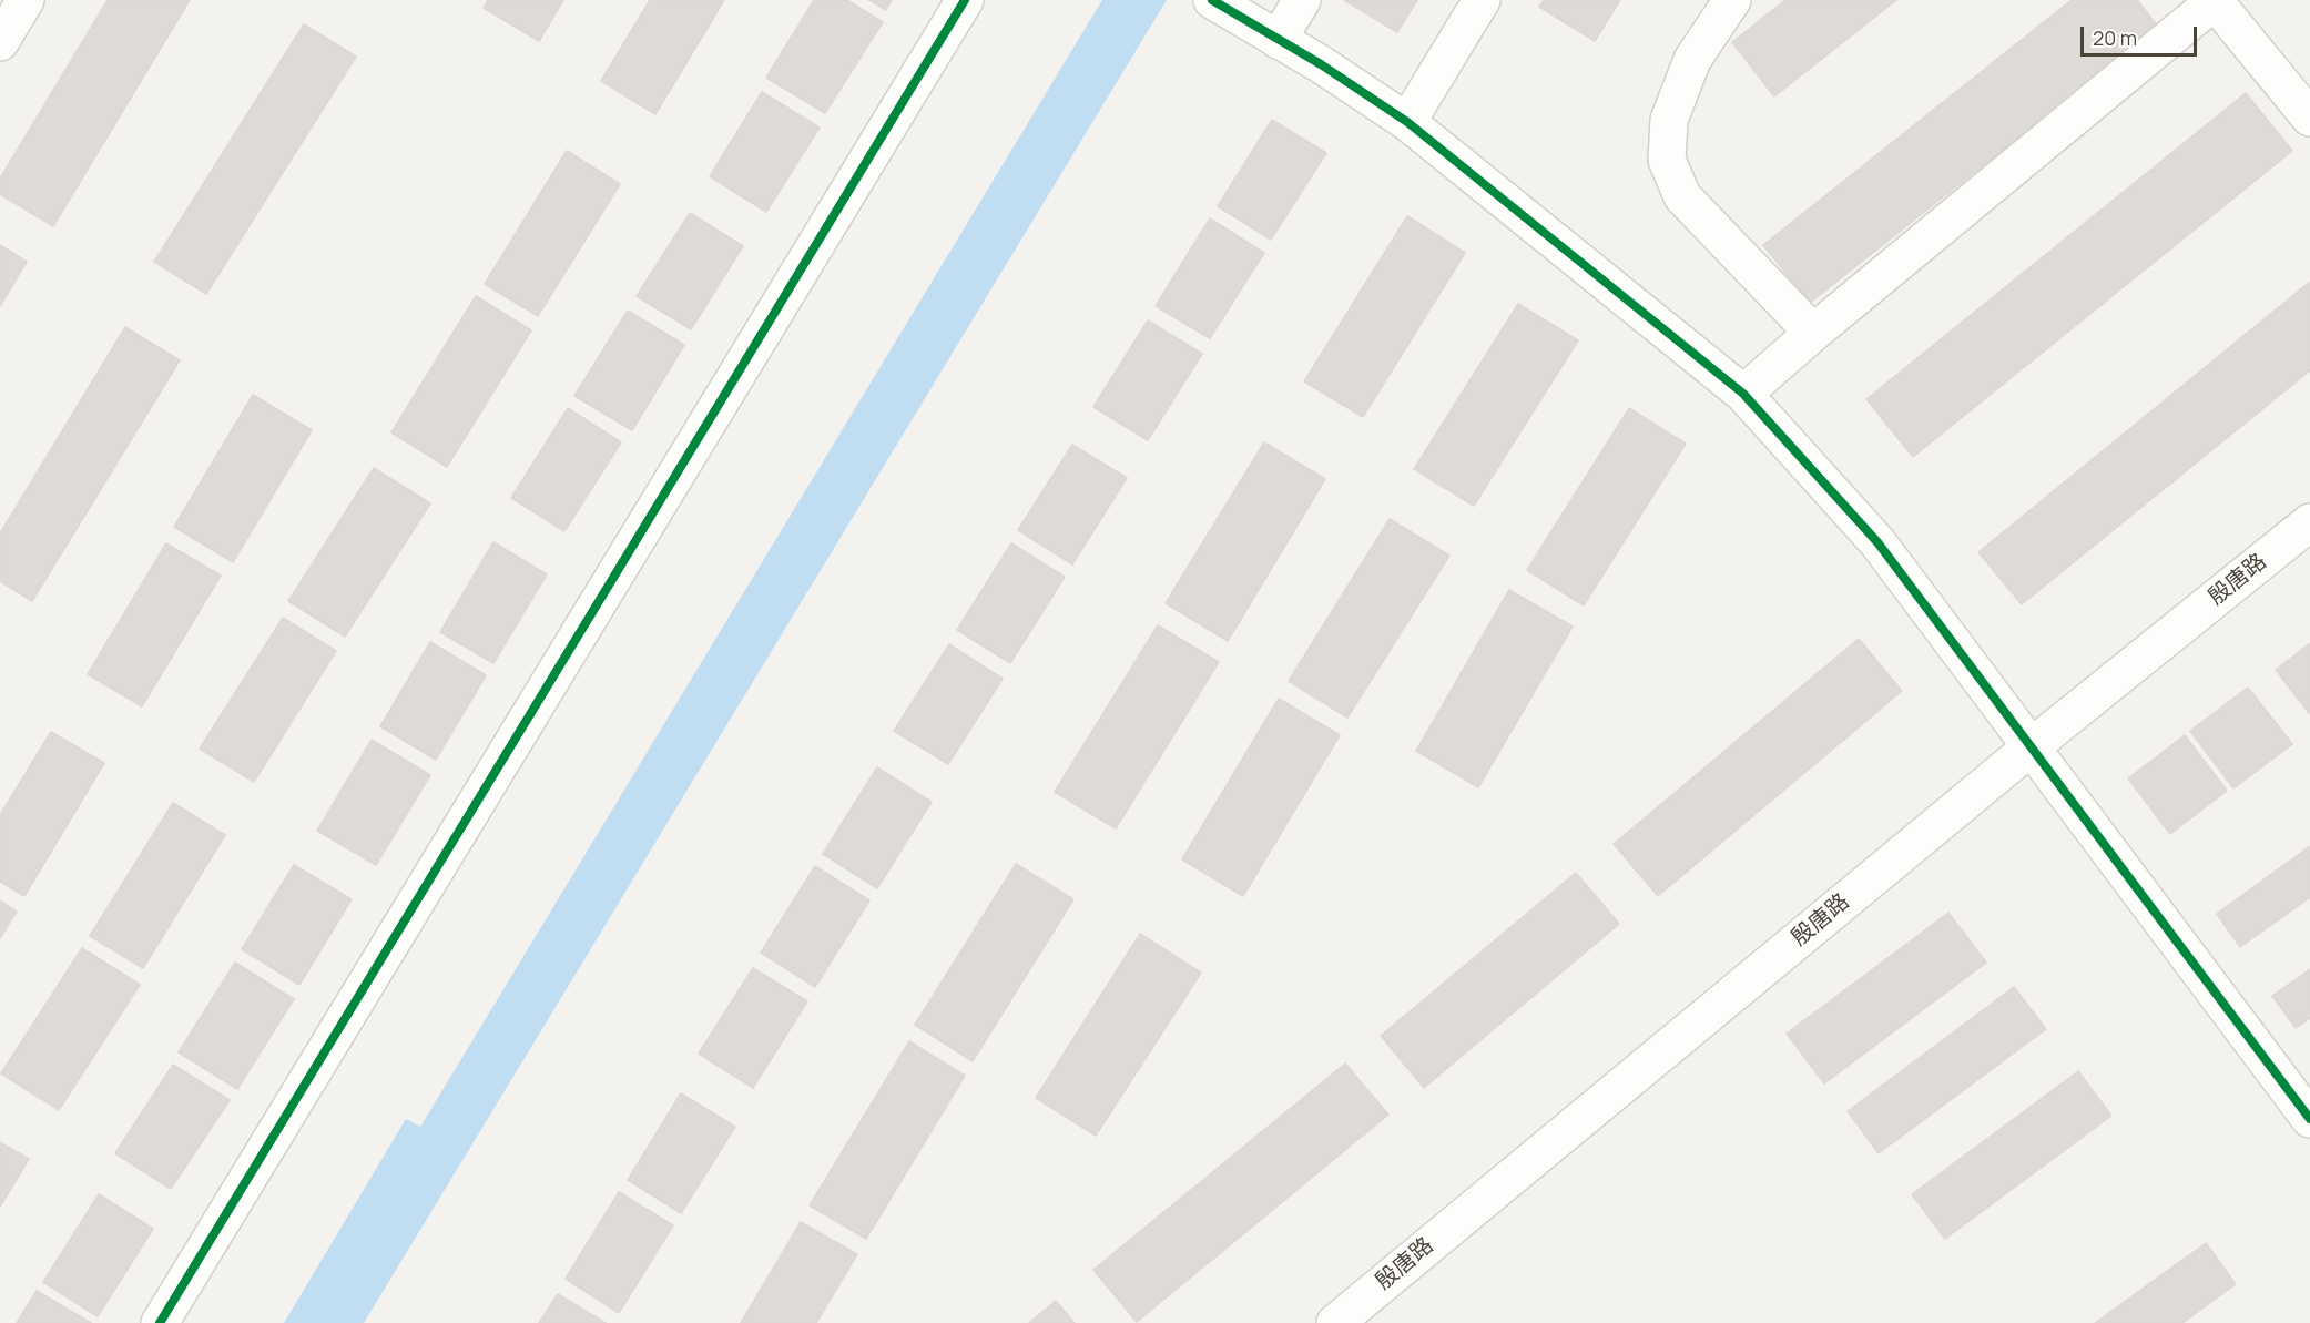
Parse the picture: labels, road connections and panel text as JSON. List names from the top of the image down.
{
  "streets": {
    "street": ["殷唐路"]
  },
  "scale_bar": "20 m"
}
